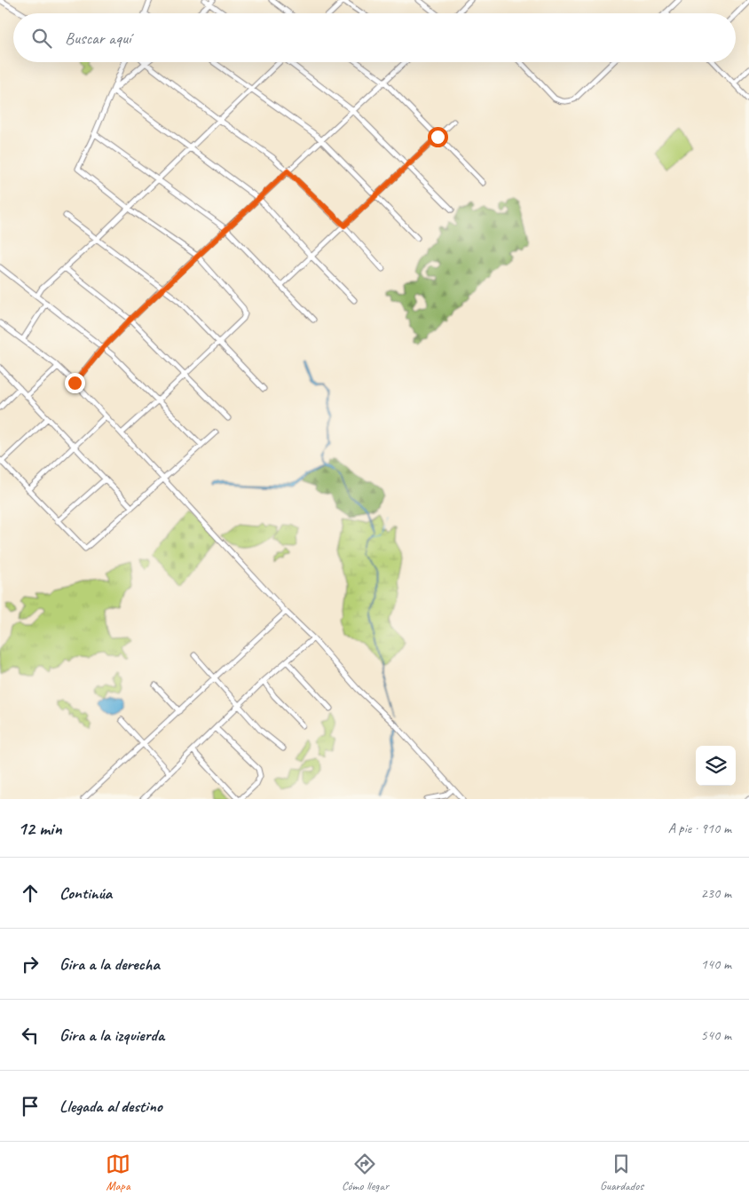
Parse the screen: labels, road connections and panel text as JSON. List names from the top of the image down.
{
  "page": {
    "search": "Buscar aquí",
    "heading": ["12 min", "A pie · 910 m"],
    "list": [
      ["Continúa", "230 m"],
      ["Gira a la derecha", "140 m"],
      ["Gira a la izquierda", "540 m"],
      "Llegada al destino"
    ],
    "nav": ["Mapa", "Cómo llegar", "Guardados"]
  }
}
